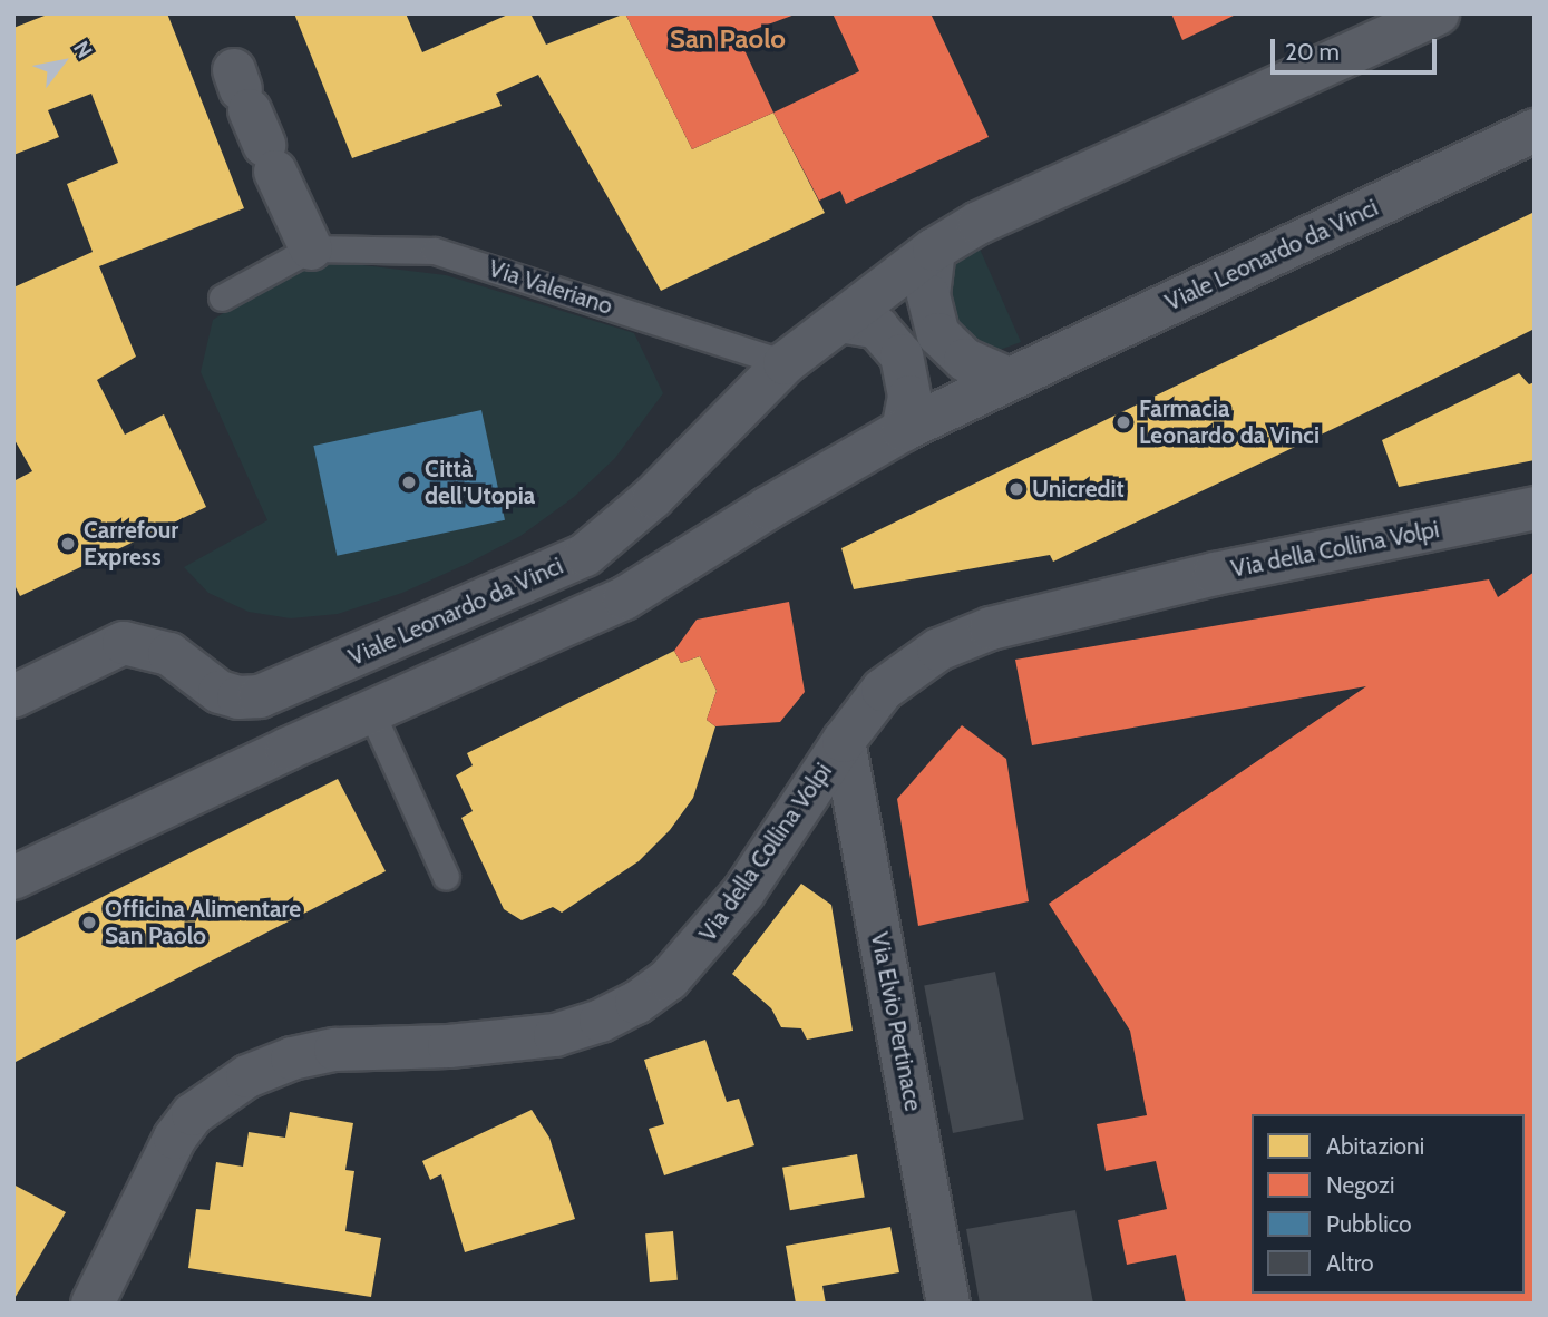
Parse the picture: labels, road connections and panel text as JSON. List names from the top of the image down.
{
  "streets": {
    "street": ["Viale Leonardo da Vinci", "Via della Collina Volpi", "Via Elvio Pertinace"],
    "lane": ["Via Valeriano"]
  },
  "crossings": [
    ["Viale Leonardo da Vinci", "Via Valeriano"],
    ["Via della Collina Volpi", "Via Elvio Pertinace"]
  ],
  "districts": ["San Paolo"],
  "places": [
    "Farmacia Leonardo da Vinci",
    "Città dell'Utopia",
    "Unicredit",
    "Carrefour Express",
    "Officina Alimentare San Paolo"
  ],
  "legend": [
    "Abitazioni",
    "Negozi",
    "Pubblico",
    "Altro"
  ],
  "scale_bar": "20 m",
  "north": "top right"
}
